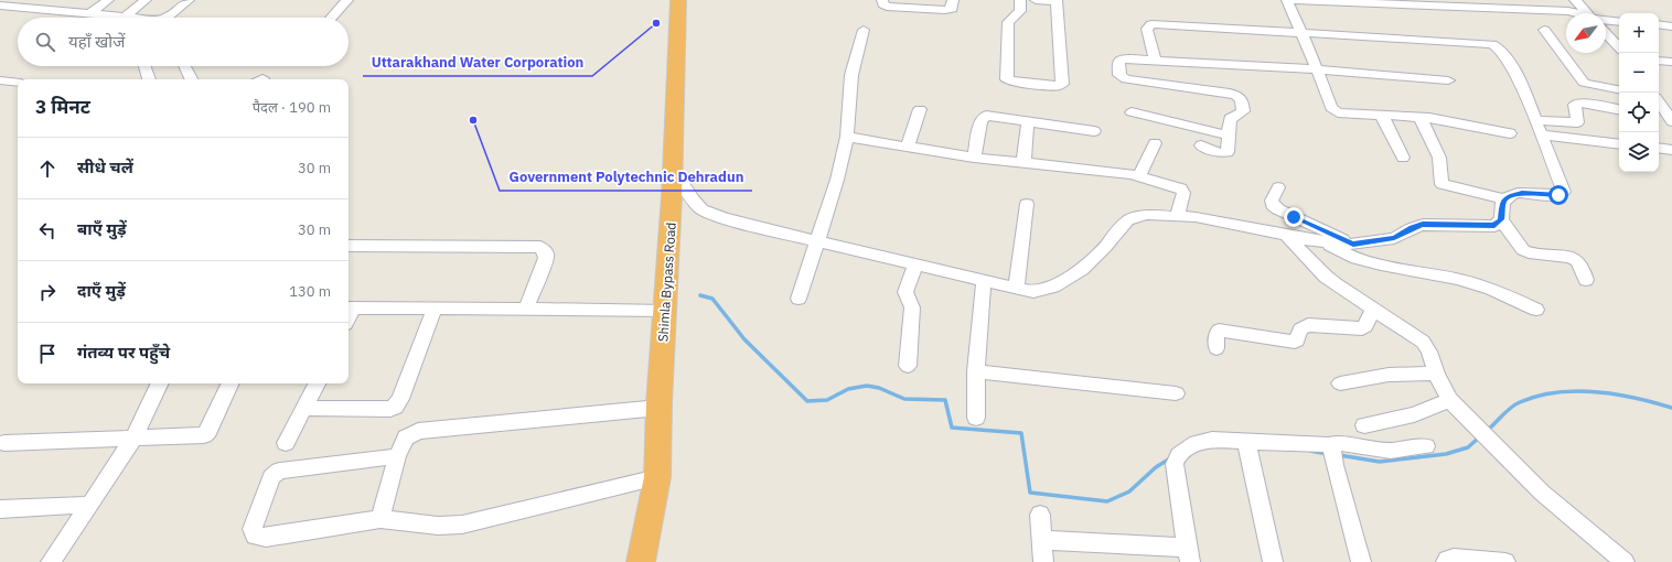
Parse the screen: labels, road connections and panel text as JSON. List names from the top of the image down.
{
  "streets": {
    "highway": ["Shimla Bypass Road"]
  },
  "places": ["Uttarakhand Water Corporation", "Government Polytechnic Dehradun"],
  "north": "bottom left",
  "page": {
    "map_buttons": ["+", "−"],
    "search": "यहाँ खोजें",
    "heading": ["3 मिनट", "पैदल · 190 m"],
    "list": [
      ["सीधे चलें", "30 m"],
      ["बाएँ मुड़ें", "30 m"],
      ["दाएँ मुड़ें", "130 m"],
      "गंतव्य पर पहुँचे"
    ]
  }
}
